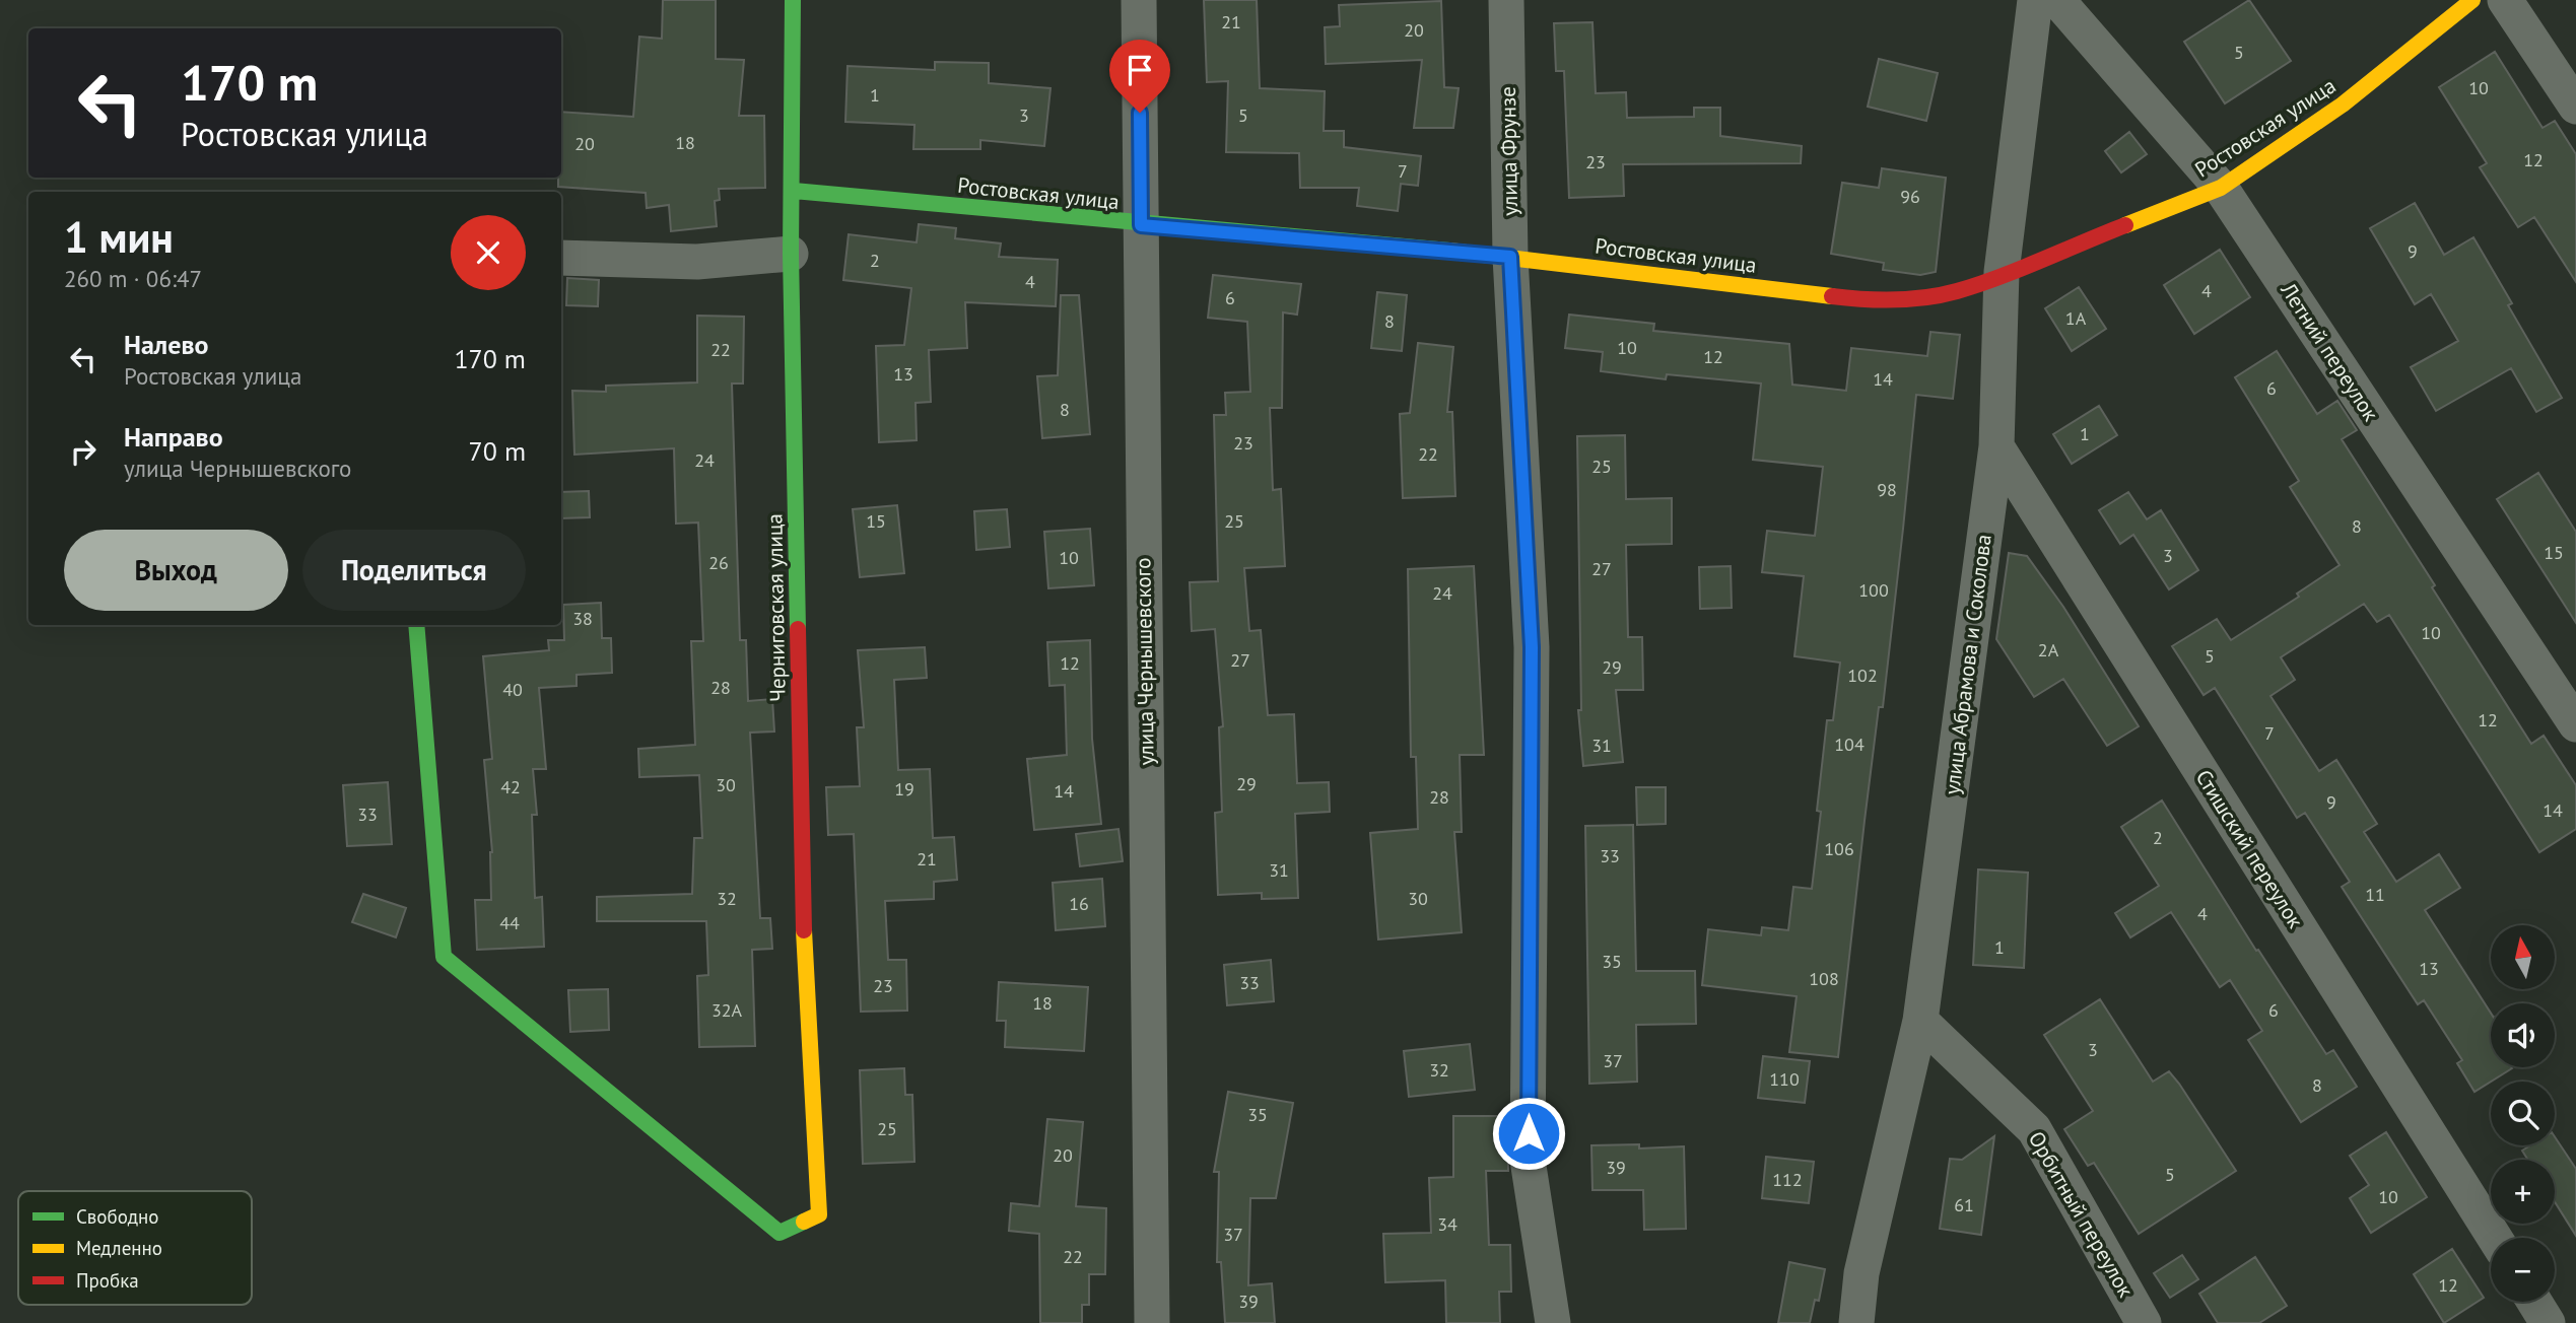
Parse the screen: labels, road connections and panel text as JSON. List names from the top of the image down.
{
  "streets": {
    "street": [
      "Ростовская улица",
      "улица Фрунзе",
      "Летний переулок",
      "Черниговская улица",
      "улица Чернышевского",
      "улица Абрамова и Соколова",
      "Стишский переулок",
      "Орбитный переулок"
    ]
  },
  "crossings": [
    ["Ростовская улица", "улица Фрунзе"],
    ["Ростовская улица", "Летний переулок"],
    ["Ростовская улица", "Черниговская улица"],
    ["Ростовская улица", "улица Чернышевского"],
    ["Ростовская улица", "улица Абрамова и Соколова"],
    ["улица Абрамова и Соколова", "Стишский переулок"],
    ["улица Абрамова и Соколова", "Орбитный переулок"]
  ],
  "house_numbers": [
    "21",
    "20",
    "5",
    "10",
    "1",
    "3",
    "5",
    "18",
    "20",
    "12",
    "23",
    "7",
    "96",
    "9",
    "2",
    "4",
    "4",
    "6",
    "1А",
    "8",
    "10",
    "22",
    "12",
    "13",
    "14",
    "6",
    "8",
    "1",
    "23",
    "22",
    "24",
    "25",
    "98",
    "15",
    "25",
    "8",
    "15",
    "3",
    "10",
    "26",
    "27",
    "100",
    "24",
    "38",
    "10",
    "2А",
    "5",
    "27",
    "12",
    "29",
    "102",
    "28",
    "40",
    "12",
    "7",
    "104",
    "31",
    "29",
    "30",
    "42",
    "19",
    "14",
    "28",
    "9",
    "14",
    "33",
    "2",
    "106",
    "33",
    "21",
    "31",
    "11",
    "32",
    "30",
    "16",
    "4",
    "44",
    "1",
    "35",
    "13",
    "108",
    "33",
    "23",
    "18",
    "32А",
    "6",
    "3",
    "37",
    "32",
    "110",
    "8",
    "35",
    "25",
    "20",
    "39",
    "5",
    "112",
    "10",
    "61",
    "34",
    "37",
    "22",
    "12",
    "39"
  ],
  "legend": ["Свободно", "Медленно", "Пробка"],
  "north": "top",
  "page": {
    "turn": ["170 m", "Ростовская улица"],
    "heading": ["1 мин", "260 m · 06:47"],
    "list": [
      {
        "name": "Налево",
        "note": "Ростовская улица",
        "value": "170 m"
      },
      {
        "name": "Направо",
        "note": "улица Чернышевского",
        "value": "70 m"
      }
    ],
    "buttons": ["Выход", "Поделиться"],
    "map_buttons": ["+", "−"]
  }
}
